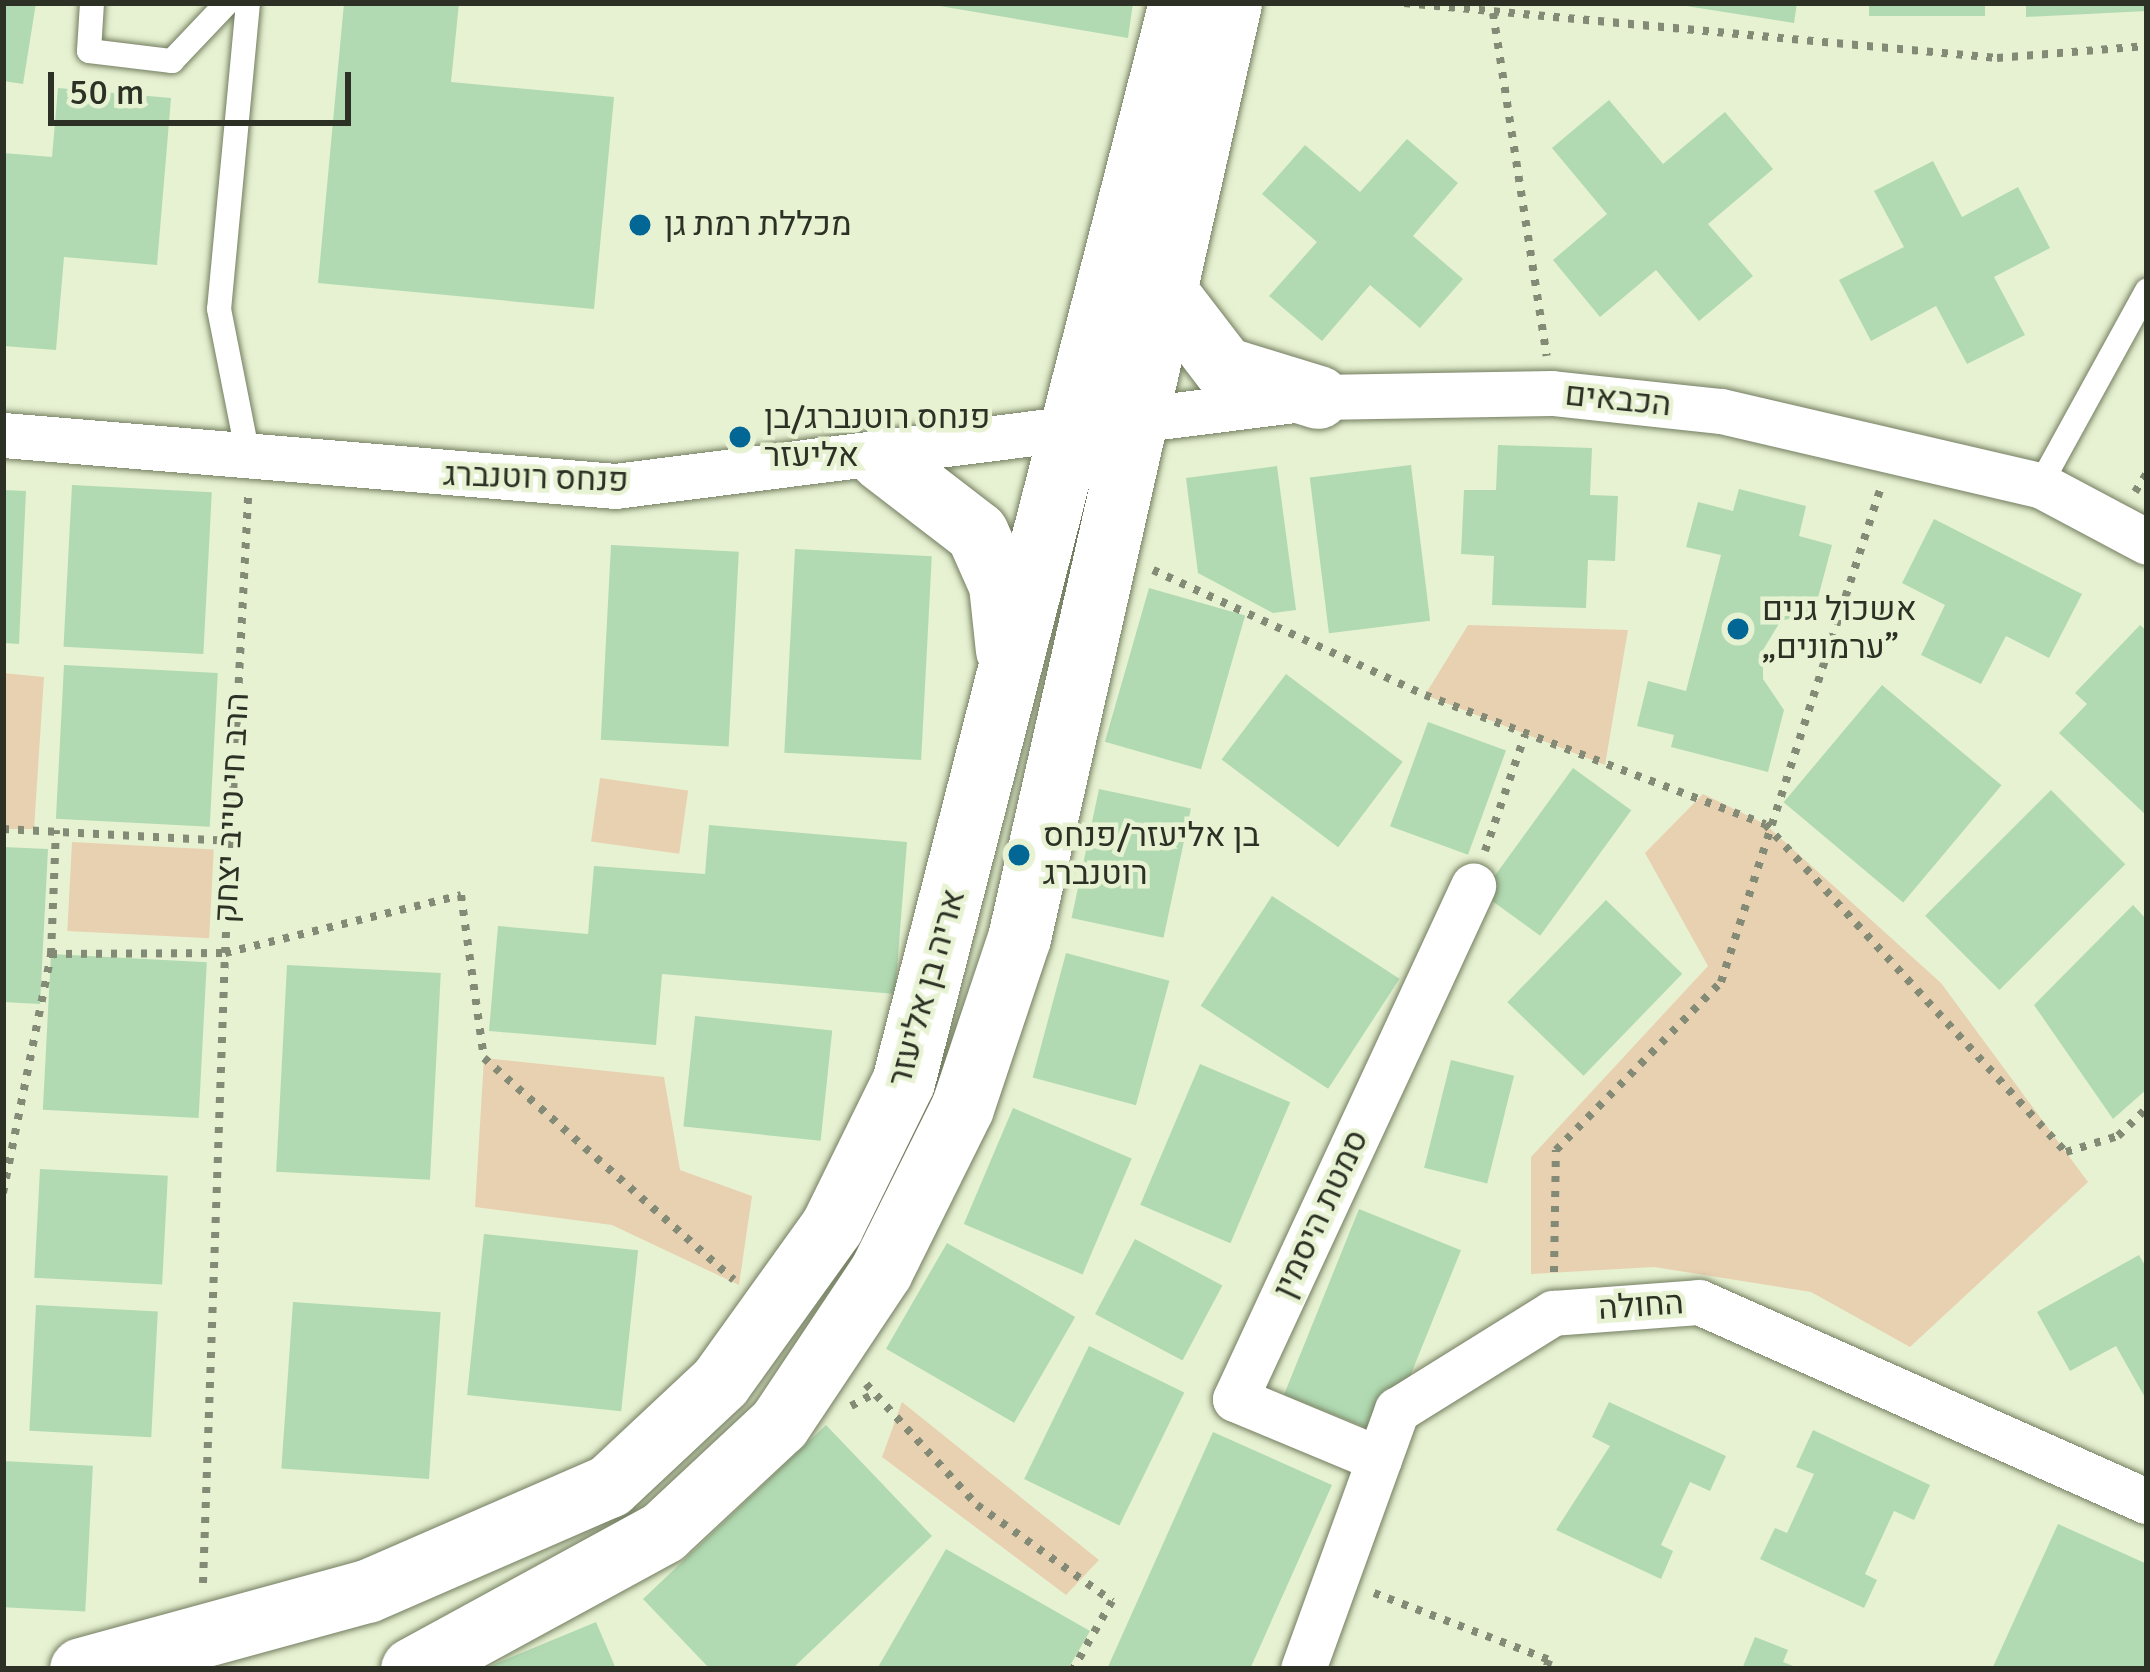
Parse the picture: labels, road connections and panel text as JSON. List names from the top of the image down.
{
  "streets": {
    "street": [
      "הכבאים",
      "פנחס רוטנברג",
      "אריה בן אליעזר",
      "סמטת היסמין",
      "החולה"
    ],
    "path": ["הרב חי טייב יצחק"]
  },
  "crossings": [
    ["הכבאים", "פנחס רוטנברג"],
    ["הכבאים", "אריה בן אליעזר"],
    ["פנחס רוטנברג", "הרב חי טייב יצחק"],
    ["פנחס רוטנברג", "אריה בן אליעזר"],
    ["סמטת היסמין", "החולה"]
  ],
  "places": [
    "מכללת רמת גן",
    "פנחס רוטנברג/בן אליעזר",
    "אשכול גנים „ערמונים”",
    "בן אליעזר/פנחס רוטנברג"
  ],
  "scale_bar": "50 m"
}
